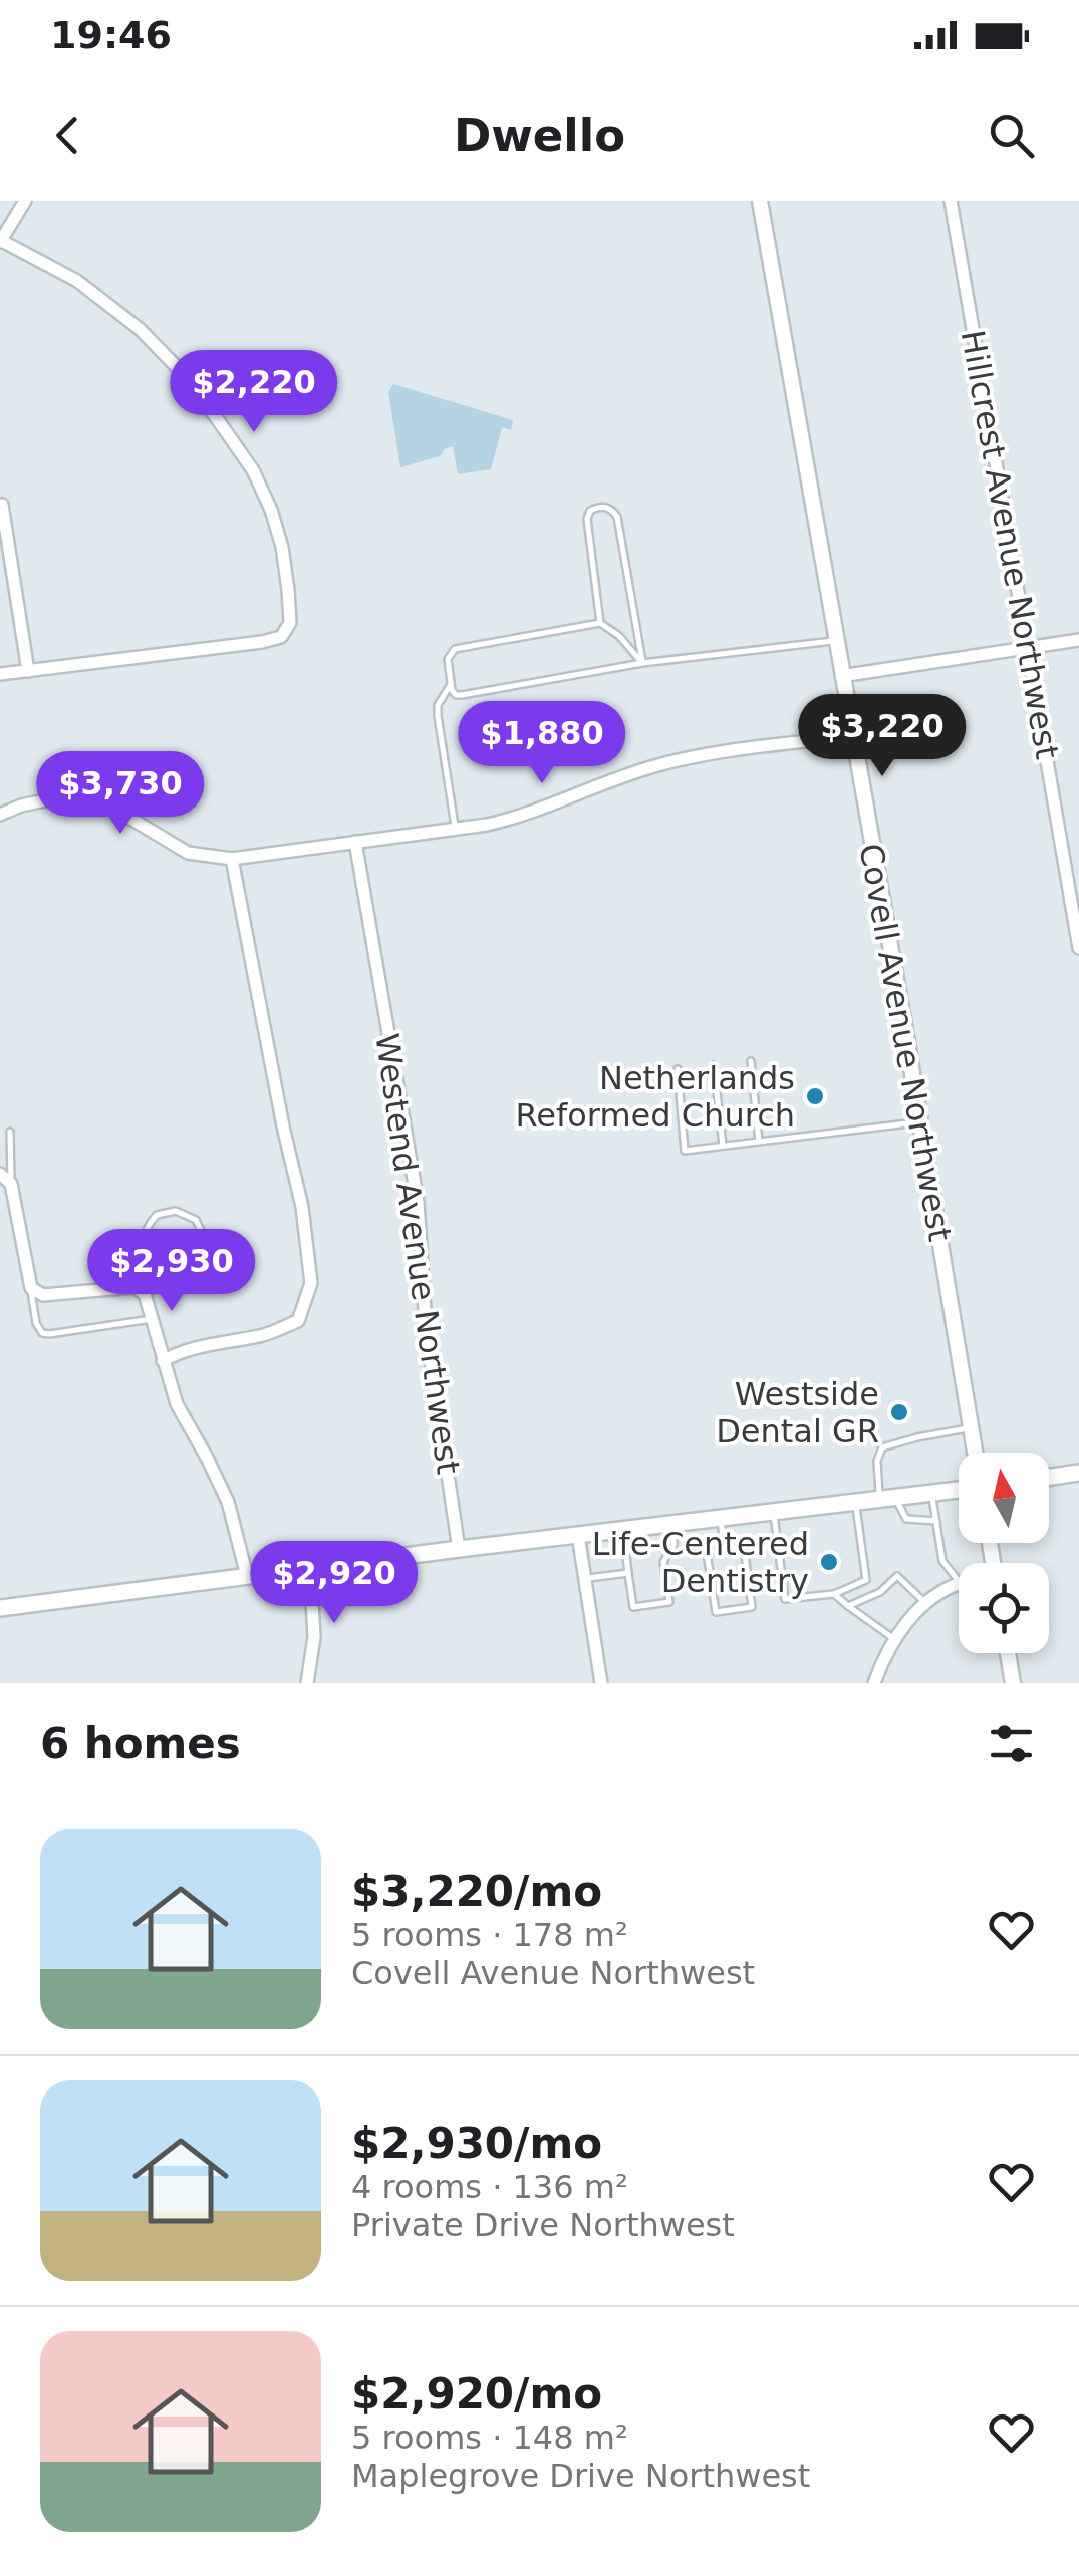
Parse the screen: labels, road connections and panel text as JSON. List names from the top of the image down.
{
  "streets": {
    "street": ["Hillcrest Avenue Northwest", "Covell Avenue Northwest", "Westend Avenue Northwest"]
  },
  "places": ["Netherlands Reformed Church", "Westside Dental GR", "Life-Centered Dentistry"],
  "north": "top",
  "page": {
    "status": "19:46",
    "header": "Dwello",
    "price": [
      "$2,220",
      "$3,220",
      "$1,880",
      "$3,730",
      "$2,930",
      "$2,920"
    ],
    "heading": "6 homes",
    "list": [
      {
        "name": "$3,220/mo",
        "note": "5 rooms · 178 m² · Covell Avenue Northwest"
      },
      {
        "name": "$2,930/mo",
        "note": "4 rooms · 136 m² · Private Drive Northwest"
      },
      {
        "name": "$2,920/mo",
        "note": "5 rooms · 148 m² · Maplegrove Drive Northwest"
      }
    ]
  }
}
